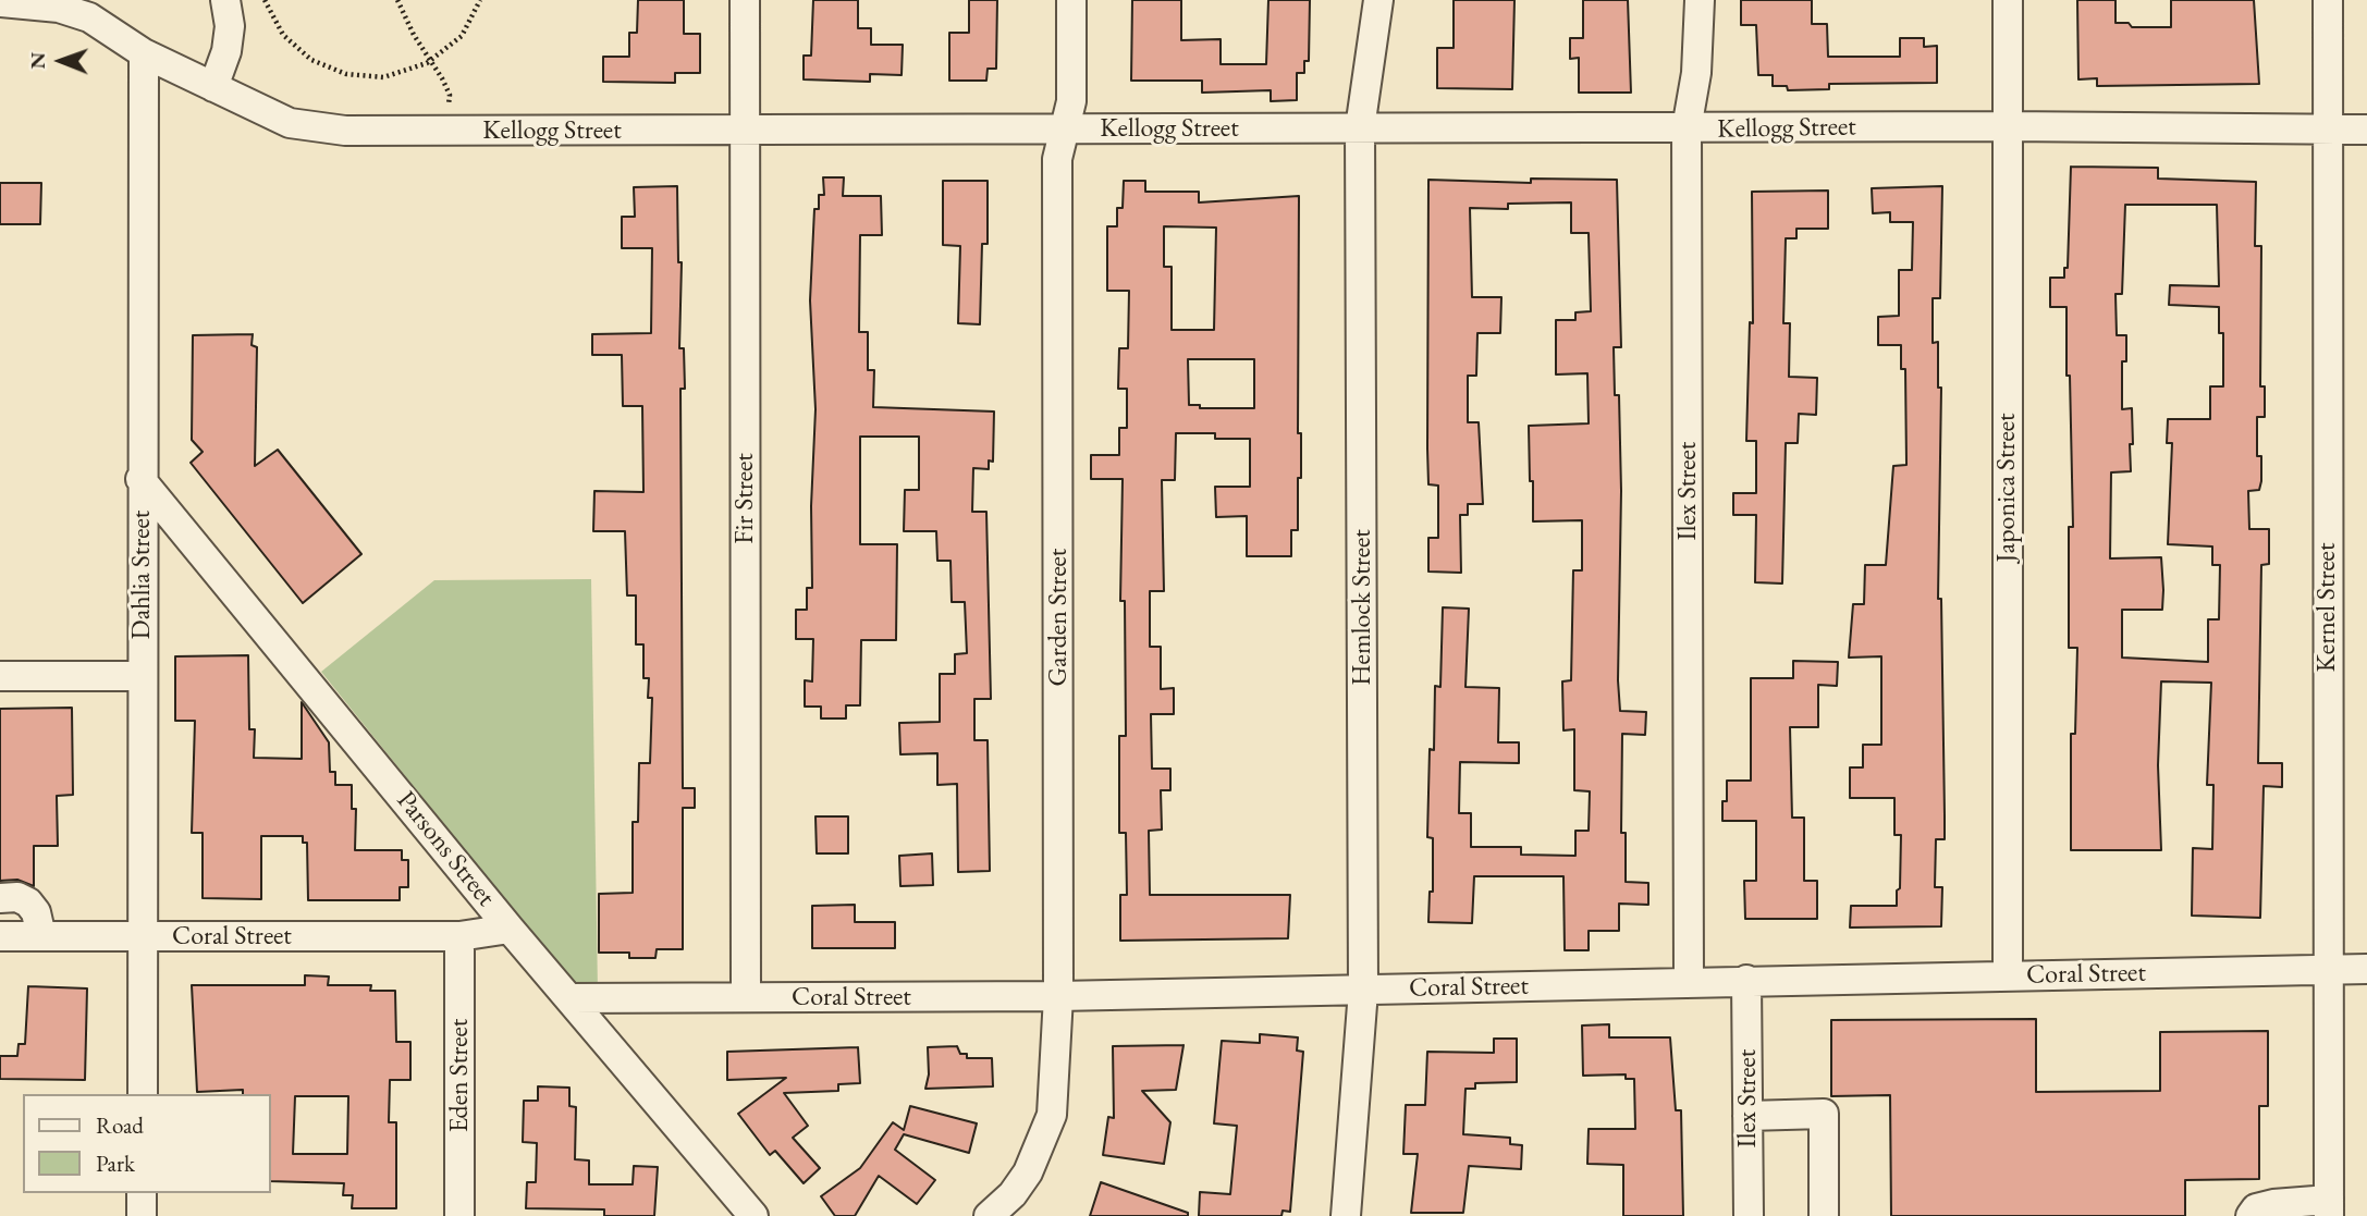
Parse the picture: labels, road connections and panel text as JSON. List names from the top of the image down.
{
  "streets": {
    "street": [
      "Kellogg Street",
      "Japonica Street",
      "Ilex Street",
      "Fir Street",
      "Dahlia Street",
      "Hemlock Street",
      "Kernel Street",
      "Garden Street",
      "Parsons Street",
      "Coral Street",
      "Eden Street"
    ]
  },
  "crossings": [
    ["Kellogg Street", "Japonica Street"],
    ["Kellogg Street", "Ilex Street"],
    ["Kellogg Street", "Fir Street"],
    ["Kellogg Street", "Dahlia Street"],
    ["Kellogg Street", "Hemlock Street"],
    ["Kellogg Street", "Kernel Street"],
    ["Kellogg Street", "Garden Street"],
    ["Japonica Street", "Coral Street"],
    ["Ilex Street", "Coral Street"],
    ["Fir Street", "Coral Street"],
    ["Dahlia Street", "Parsons Street"],
    ["Dahlia Street", "Coral Street"],
    ["Hemlock Street", "Coral Street"],
    ["Kernel Street", "Coral Street"],
    ["Garden Street", "Coral Street"],
    ["Parsons Street", "Coral Street"],
    ["Coral Street", "Eden Street"]
  ],
  "legend": ["Road", "Park"],
  "north": "left"
}
